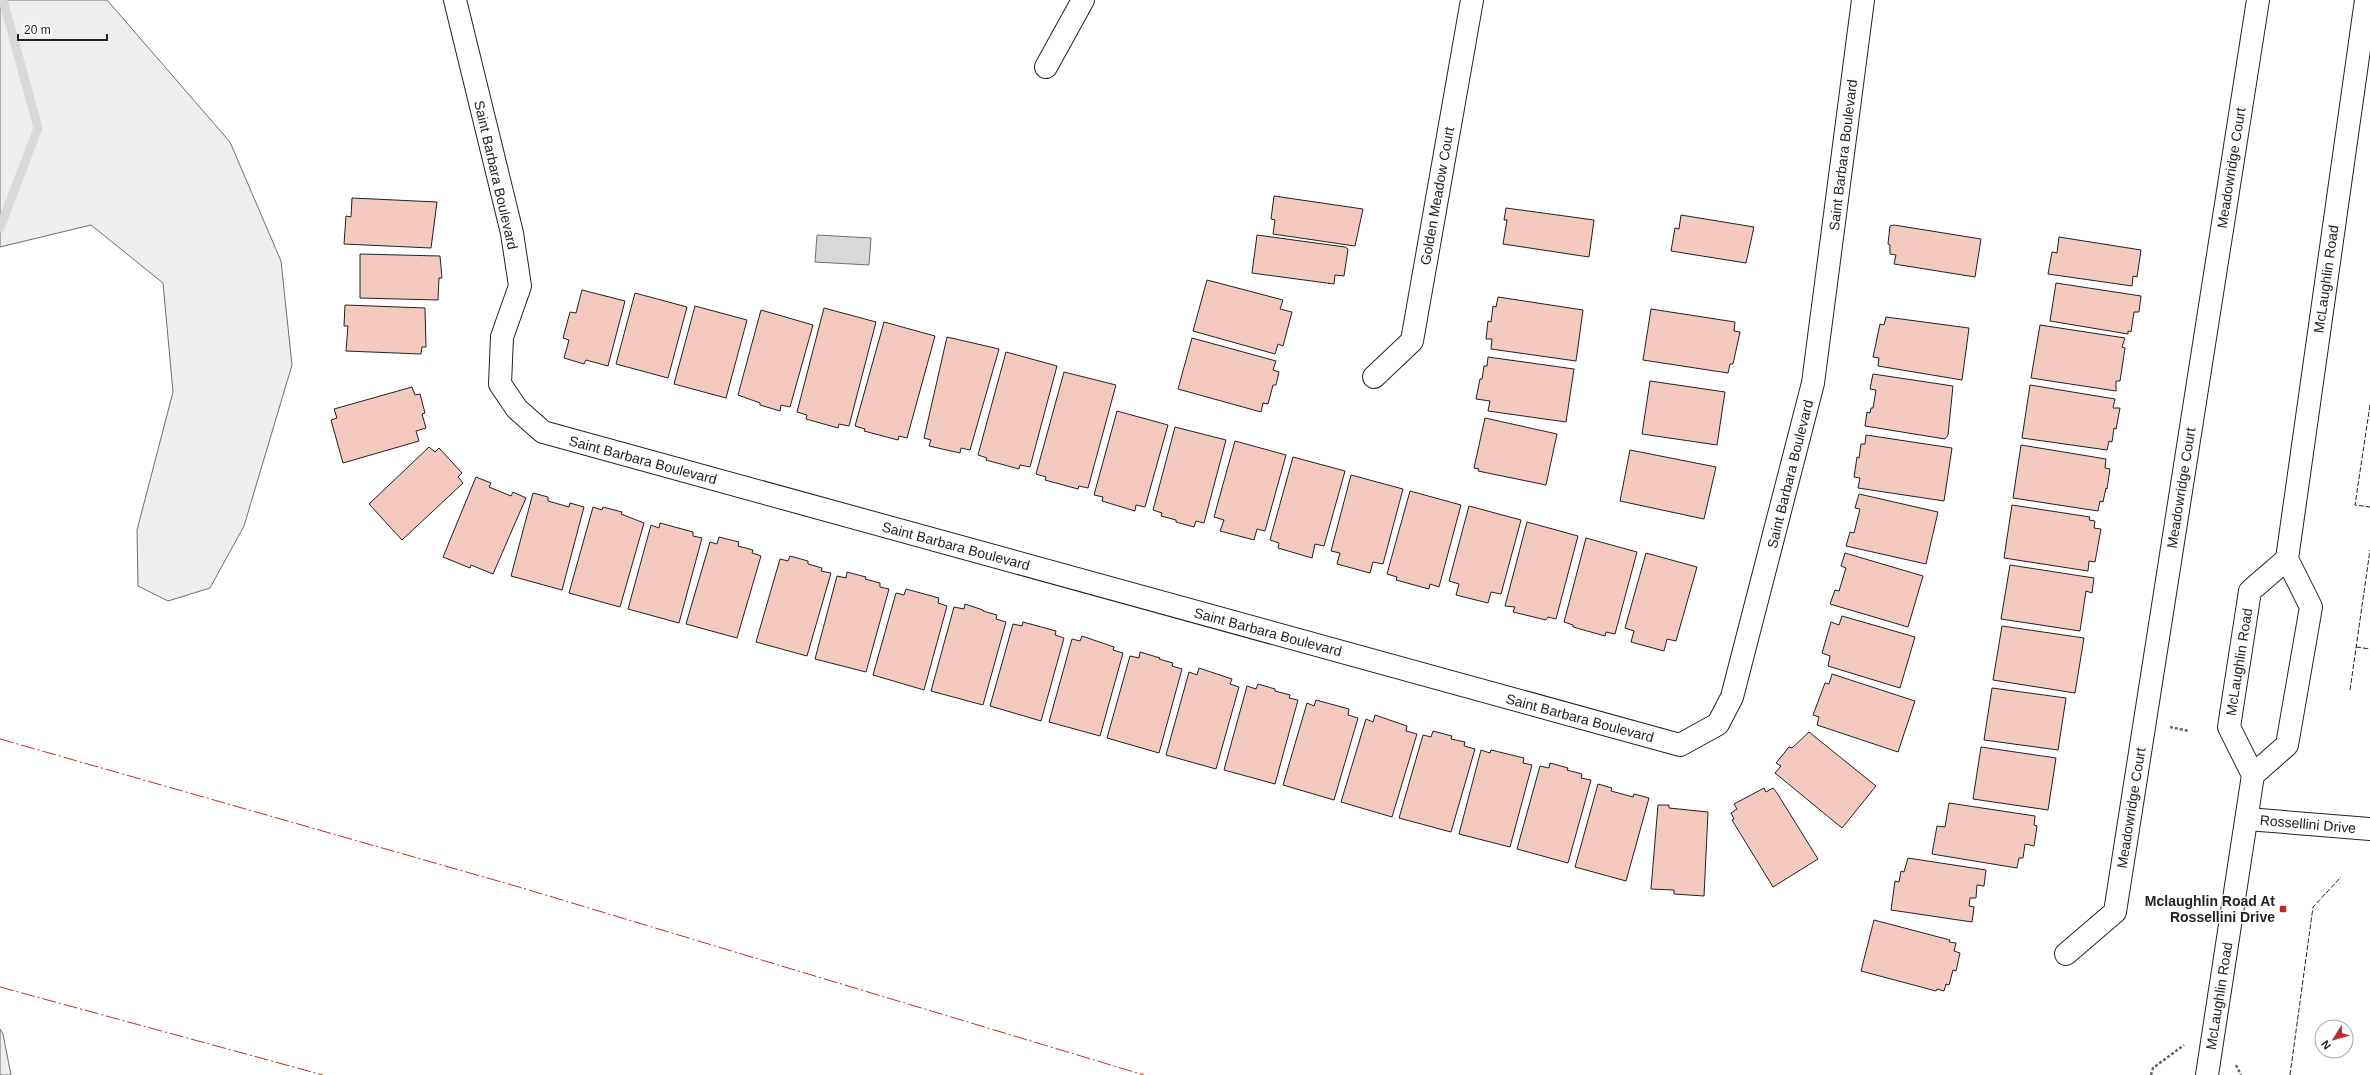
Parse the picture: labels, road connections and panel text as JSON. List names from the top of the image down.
{
  "streets": {
    "street": [
      "Saint Barbara Boulevard",
      "Meadowridge Court",
      "Golden Meadow Court",
      "McLaughlin Road",
      "Rossellini Drive"
    ]
  },
  "crossings": [
    ["McLaughlin Road", "Rossellini Drive"]
  ],
  "places": {
    "transit": ["Mclaughlin Road At Rossellini Drive"]
  },
  "scale_bar": "20 m",
  "north": "bottom left"
}
